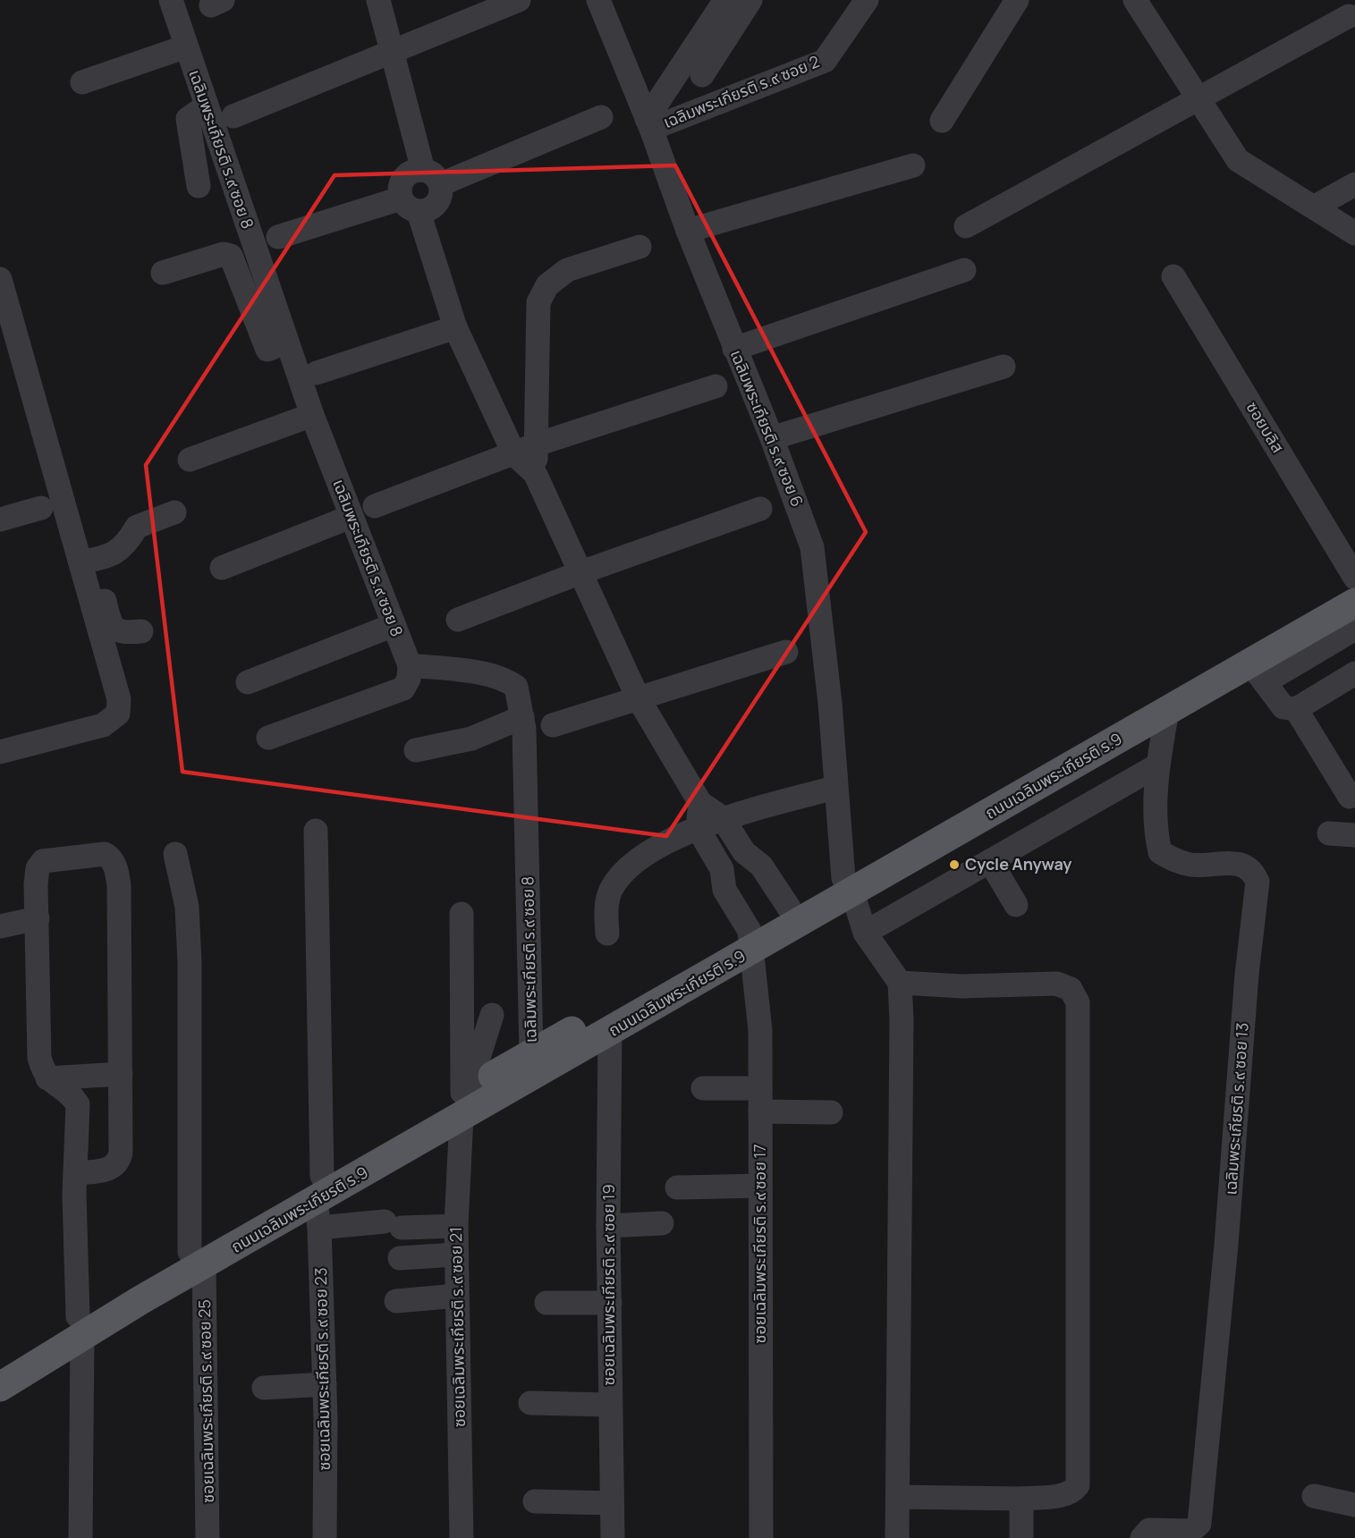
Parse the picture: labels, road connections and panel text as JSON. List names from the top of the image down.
{
  "streets": {
    "main road": ["ถนนเฉลิมพระเกียรติ ร.9"],
    "street": [
      "เฉลิมพระเกียรติ ร.๙ ซอย 2",
      "เฉลิมพระเกียรติ ร.๙ ซอย 8",
      "ซอยบลิส",
      "เฉลิมพระเกียรติ ร.๙ ซอย 6",
      "เฉลิมพระเกียรติ ร.๙ ซอย 13",
      "ซอยเฉลิมพระเกียรติ ร.๙ ซอย 17",
      "ซอยเฉลิมพระเกียรติ ร.๙ ซอย 19",
      "ซอยเฉลิมพระเกียรติ ร.๙ ซอย 21",
      "ซอยเฉลิมพระเกียรติ ร.๙ ซอย 23",
      "ซอยเฉลิมพระเกียรติ ร.๙ ซอย 25"
    ]
  },
  "crossings": [
    ["เฉลิมพระเกียรติ ร.๙ ซอย 2", "เฉลิมพระเกียรติ ร.๙ ซอย 6"],
    ["เฉลิมพระเกียรติ ร.๙ ซอย 8", "ถนนเฉลิมพระเกียรติ ร.9"],
    ["ซอยบลิส", "ถนนเฉลิมพระเกียรติ ร.9"],
    ["เฉลิมพระเกียรติ ร.๙ ซอย 6", "ถนนเฉลิมพระเกียรติ ร.9"],
    ["ถนนเฉลิมพระเกียรติ ร.9", "เฉลิมพระเกียรติ ร.๙ ซอย 13"],
    ["ถนนเฉลิมพระเกียรติ ร.9", "ซอยเฉลิมพระเกียรติ ร.๙ ซอย 17"],
    ["ถนนเฉลิมพระเกียรติ ร.9", "ซอยเฉลิมพระเกียรติ ร.๙ ซอย 19"],
    ["ถนนเฉลิมพระเกียรติ ร.9", "ซอยเฉลิมพระเกียรติ ร.๙ ซอย 21"],
    ["ถนนเฉลิมพระเกียรติ ร.9", "ซอยเฉลิมพระเกียรติ ร.๙ ซอย 23"],
    ["ถนนเฉลิมพระเกียรติ ร.9", "ซอยเฉลิมพระเกียรติ ร.๙ ซอย 25"]
  ],
  "places": ["Cycle Anyway"]
}
